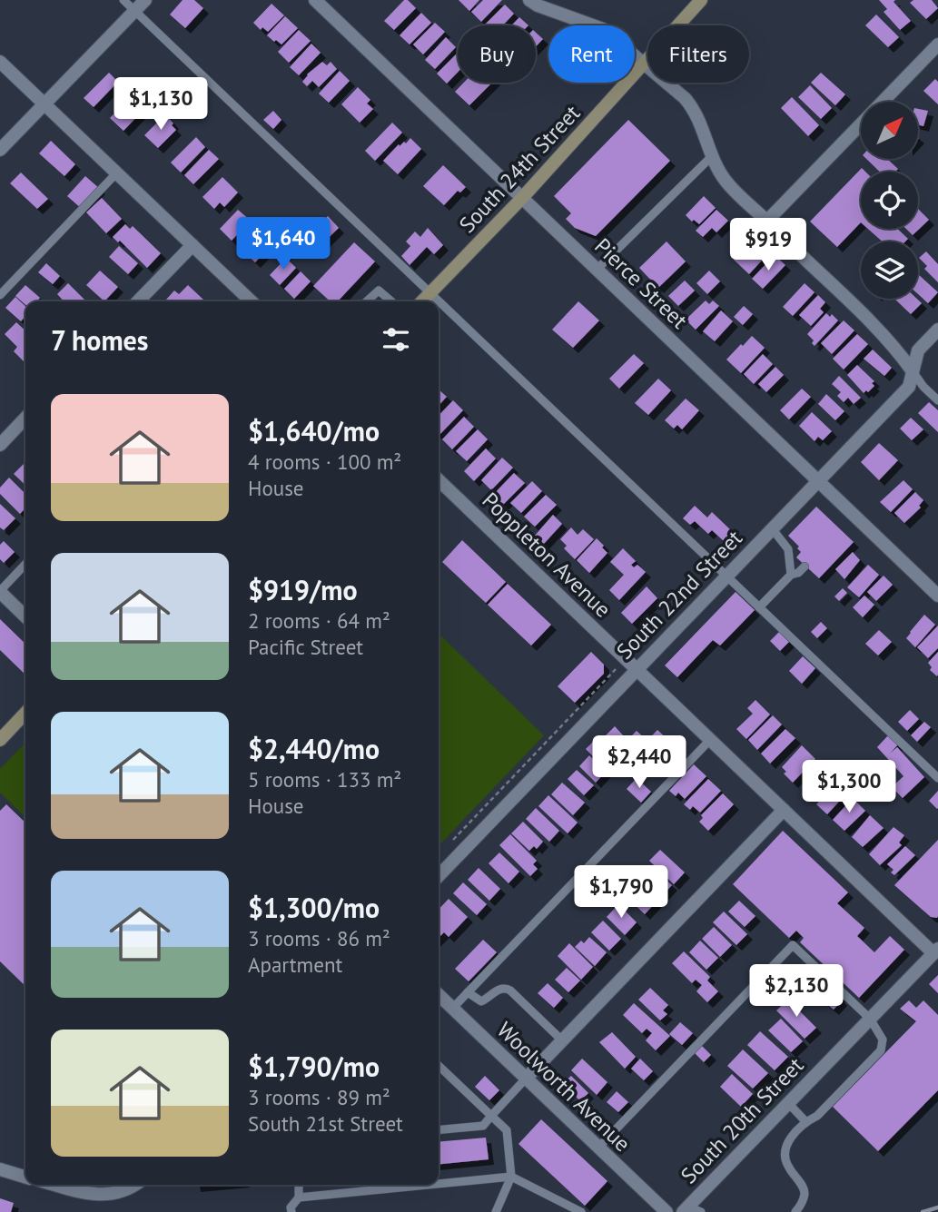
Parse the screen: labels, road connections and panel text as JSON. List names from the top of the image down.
{
  "streets": {
    "main road": ["South 24th Street"],
    "street": [
      "Pierce Street",
      "Poppleton Avenue",
      "South 22nd Street",
      "Woolworth Avenue",
      "South 20th Street"
    ]
  },
  "crossings": [
    ["South 24th Street", "Pierce Street"],
    ["Pierce Street", "South 22nd Street"],
    ["Poppleton Avenue", "South 22nd Street"],
    ["Poppleton Avenue", "South 20th Street"]
  ],
  "north": "top right",
  "page": {
    "chip": ["Buy", "Rent", "Filters"],
    "price": [
      "$1,130",
      "$1,640",
      "$919",
      "$2,440",
      "$1,300",
      "$1,790",
      "$2,130"
    ],
    "heading": "7 homes",
    "list": [
      {
        "name": "$1,640/mo",
        "note": "4 rooms · 100 m² · House"
      },
      {
        "name": "$919/mo",
        "note": "2 rooms · 64 m² · Pacific Street"
      },
      {
        "name": "$2,440/mo",
        "note": "5 rooms · 133 m² · House"
      },
      {
        "name": "$1,300/mo",
        "note": "3 rooms · 86 m² · Apartment"
      },
      {
        "name": "$1,790/mo",
        "note": "3 rooms · 89 m² · South 21st Street"
      }
    ]
  }
}
